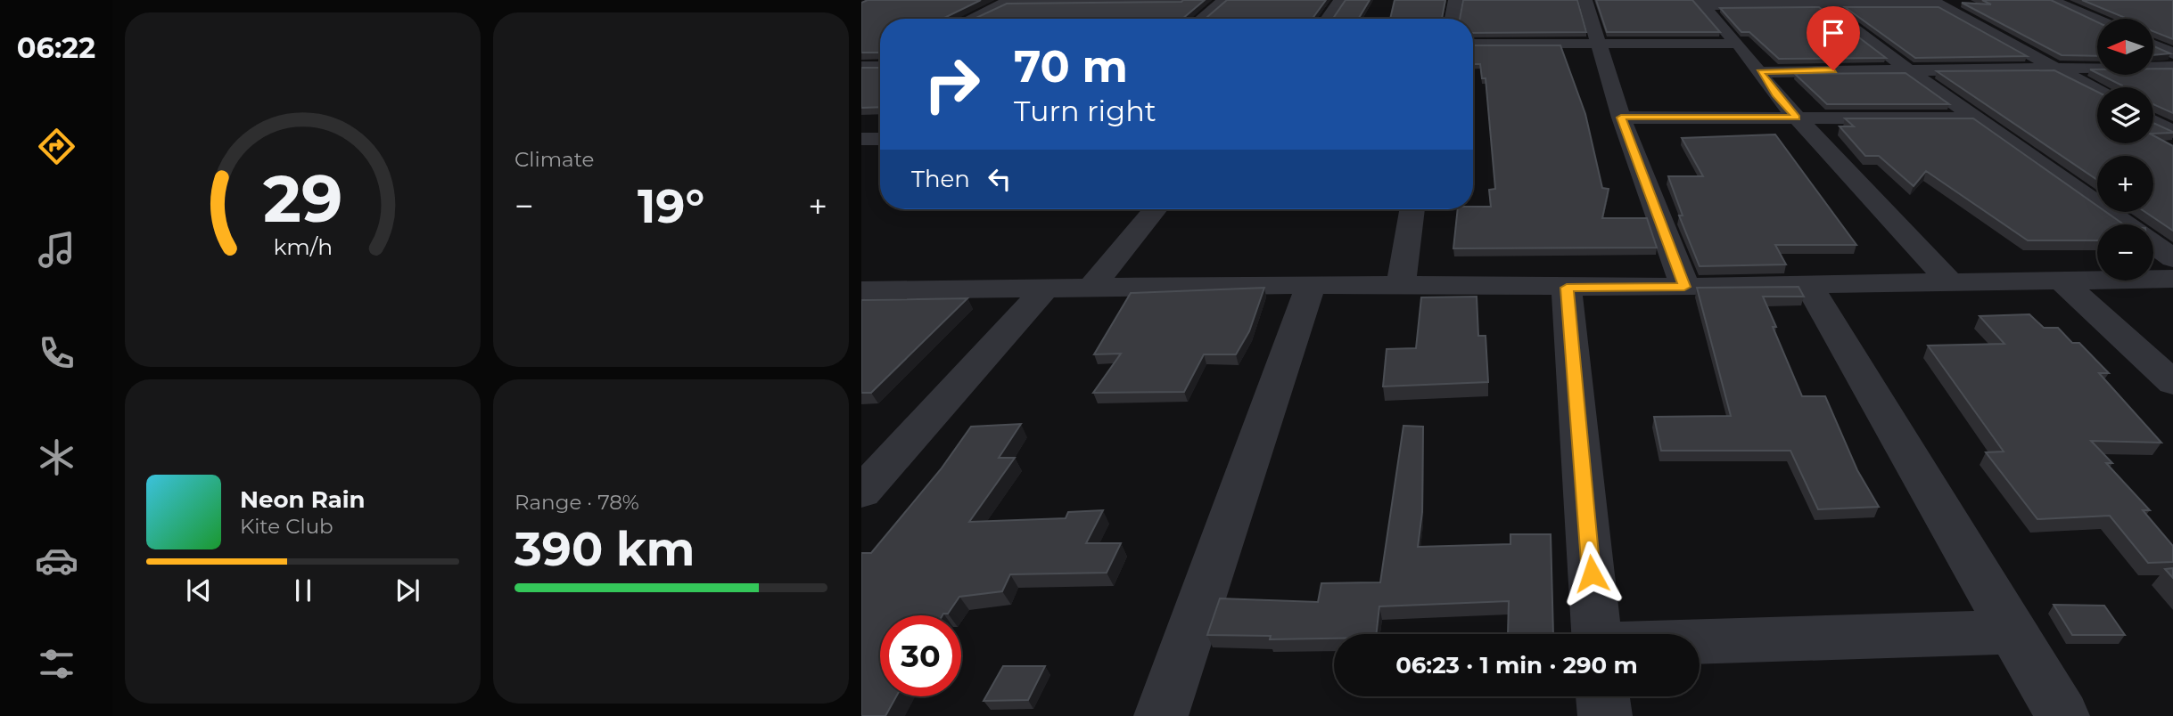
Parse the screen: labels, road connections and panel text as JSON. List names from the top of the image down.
{
  "north": "left",
  "page": {
    "tabs": "06:22",
    "tile": [
      "Climate",
      ["Range · 78%", "390 km"]
    ],
    "map_buttons": ["+", "−"],
    "turn": ["70 m", "Turn right"],
    "then": "Then",
    "heat": ["−", "19°", "+"],
    "song": ["Neon Rain", "Kite Club"],
    "limit": "30",
    "trip": "06:23 · 1 min · 290 m",
    "gauge": ["29", "km/h"]
  }
}
